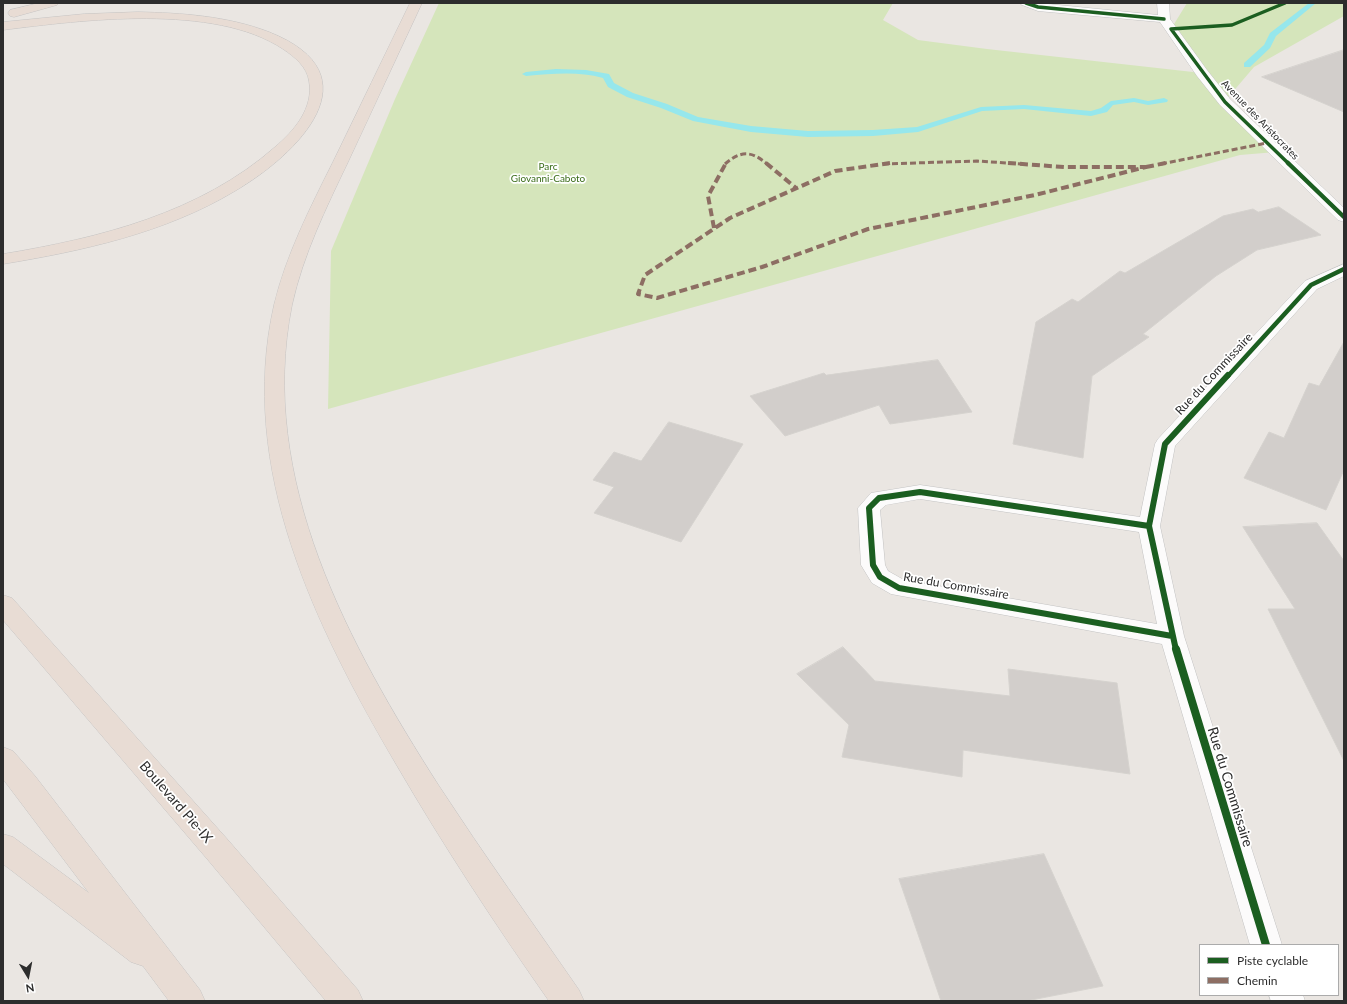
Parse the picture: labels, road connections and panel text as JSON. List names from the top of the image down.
{
  "streets": {
    "highway": ["Boulevard Pie-IX"],
    "street": ["Avenue des Aristocrates", "Rue du Commissaire"]
  },
  "parks": ["Parc Giovanni-Caboto"],
  "legend": ["Piste cyclable", "Chemin"],
  "north": "bottom"
}
